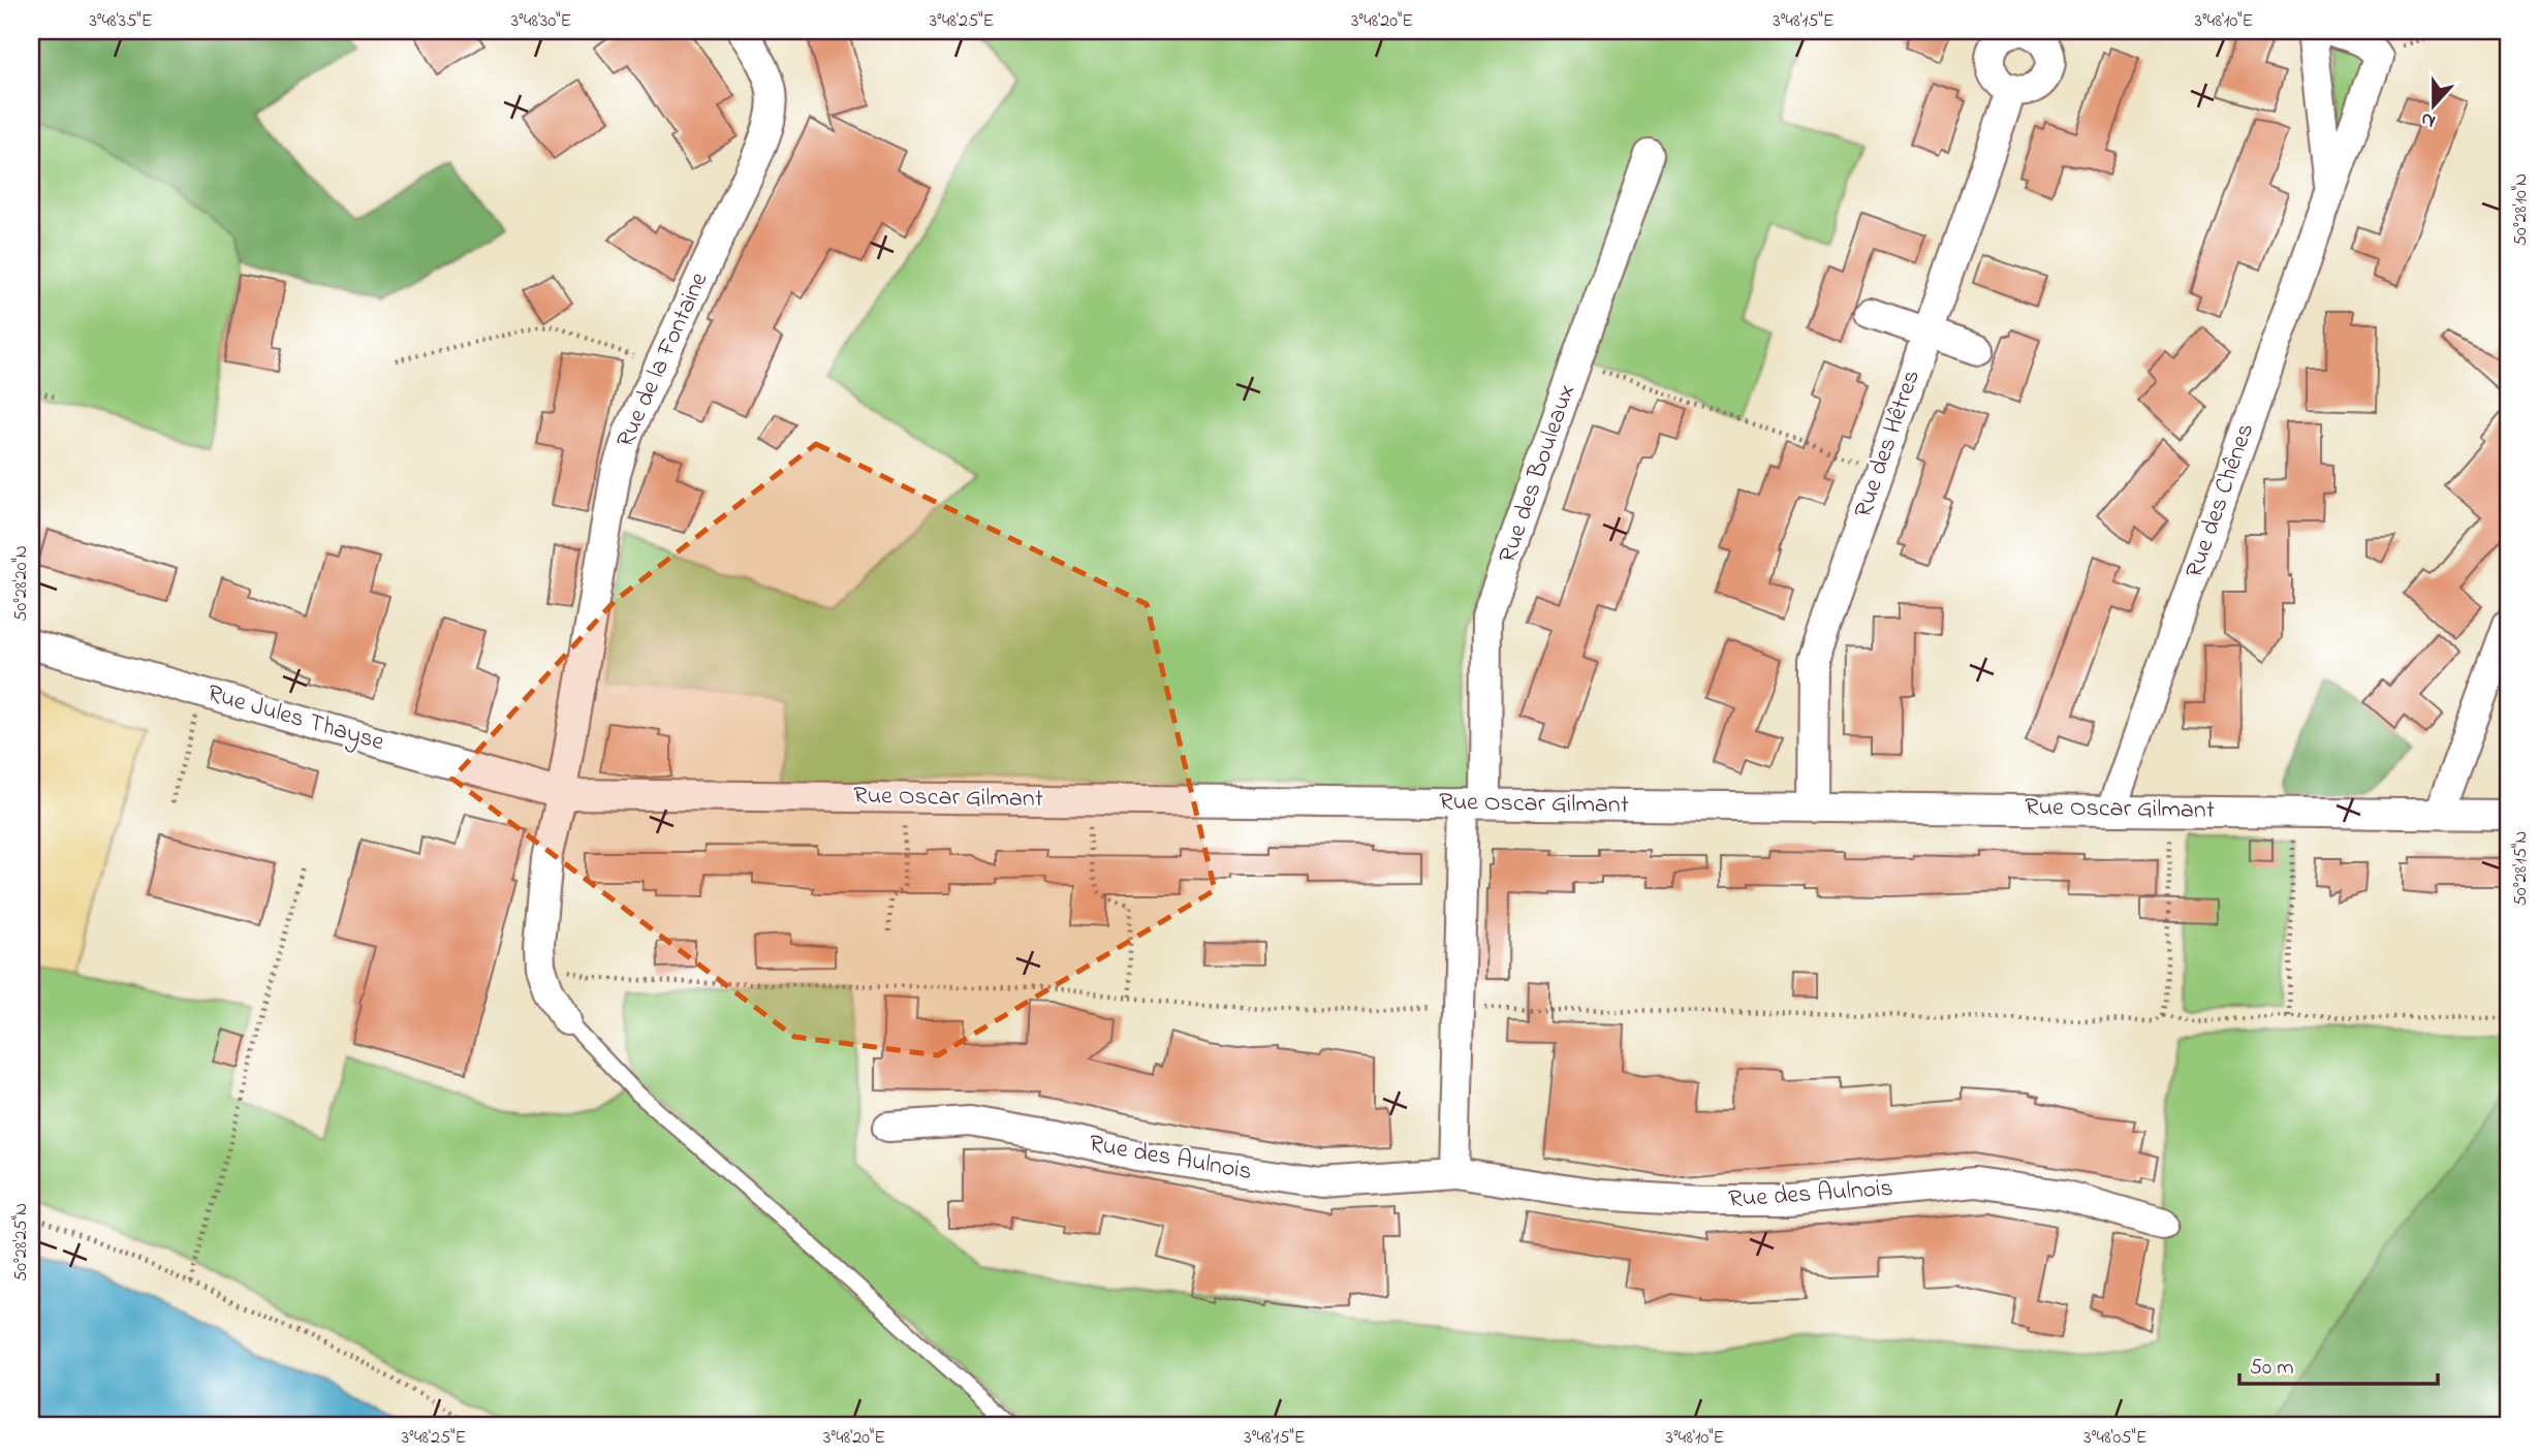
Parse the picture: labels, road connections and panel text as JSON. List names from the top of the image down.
{
  "streets": {
    "street": [
      "Rue de la Fontaine",
      "Rue des Hêtres",
      "Rue des Bouleaux",
      "Rue des Chênes",
      "Rue Jules Thayse",
      "Rue Oscar Gilmant",
      "Rue des Aulnois"
    ]
  },
  "crossings": [
    ["Rue de la Fontaine", "Rue Jules Thayse"],
    ["Rue de la Fontaine", "Rue Oscar Gilmant"],
    ["Rue des Hêtres", "Rue Oscar Gilmant"],
    ["Rue des Bouleaux", "Rue Oscar Gilmant"],
    ["Rue des Chênes", "Rue Oscar Gilmant"],
    ["Rue Jules Thayse", "Rue Oscar Gilmant"]
  ],
  "scale_bar": "50 m",
  "north": "bottom",
  "coordinates": [
    "3°48'35\"E",
    "3°48'30\"E",
    "3°48'25\"E",
    "3°48'20\"E",
    "3°48'15\"E",
    "3°48'10\"E",
    "50°28'10\"N",
    "50°28'20\"N",
    "50°28'15\"N",
    "50°28'25\"N",
    "3°48'05\"E"
  ]
}
